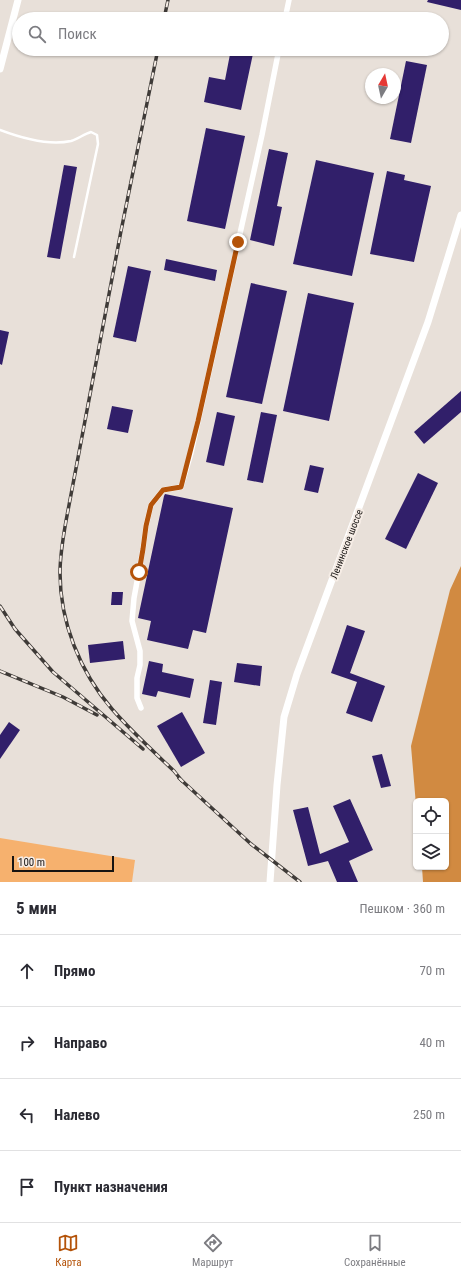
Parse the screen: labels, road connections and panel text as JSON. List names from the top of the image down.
{
  "streets": {
    "street": ["Ленинское шоссе"]
  },
  "scale_bar": "100 m",
  "north": "top",
  "page": {
    "search": "Поиск",
    "scale": "100 m",
    "heading": ["5 мин", "Пешком · 360 m"],
    "list": [
      ["Прямо", "70 m"],
      ["Направо", "40 m"],
      ["Налево", "250 m"],
      "Пункт назначения"
    ],
    "nav": ["Карта", "Маршрут", "Сохранённые"]
  }
}
